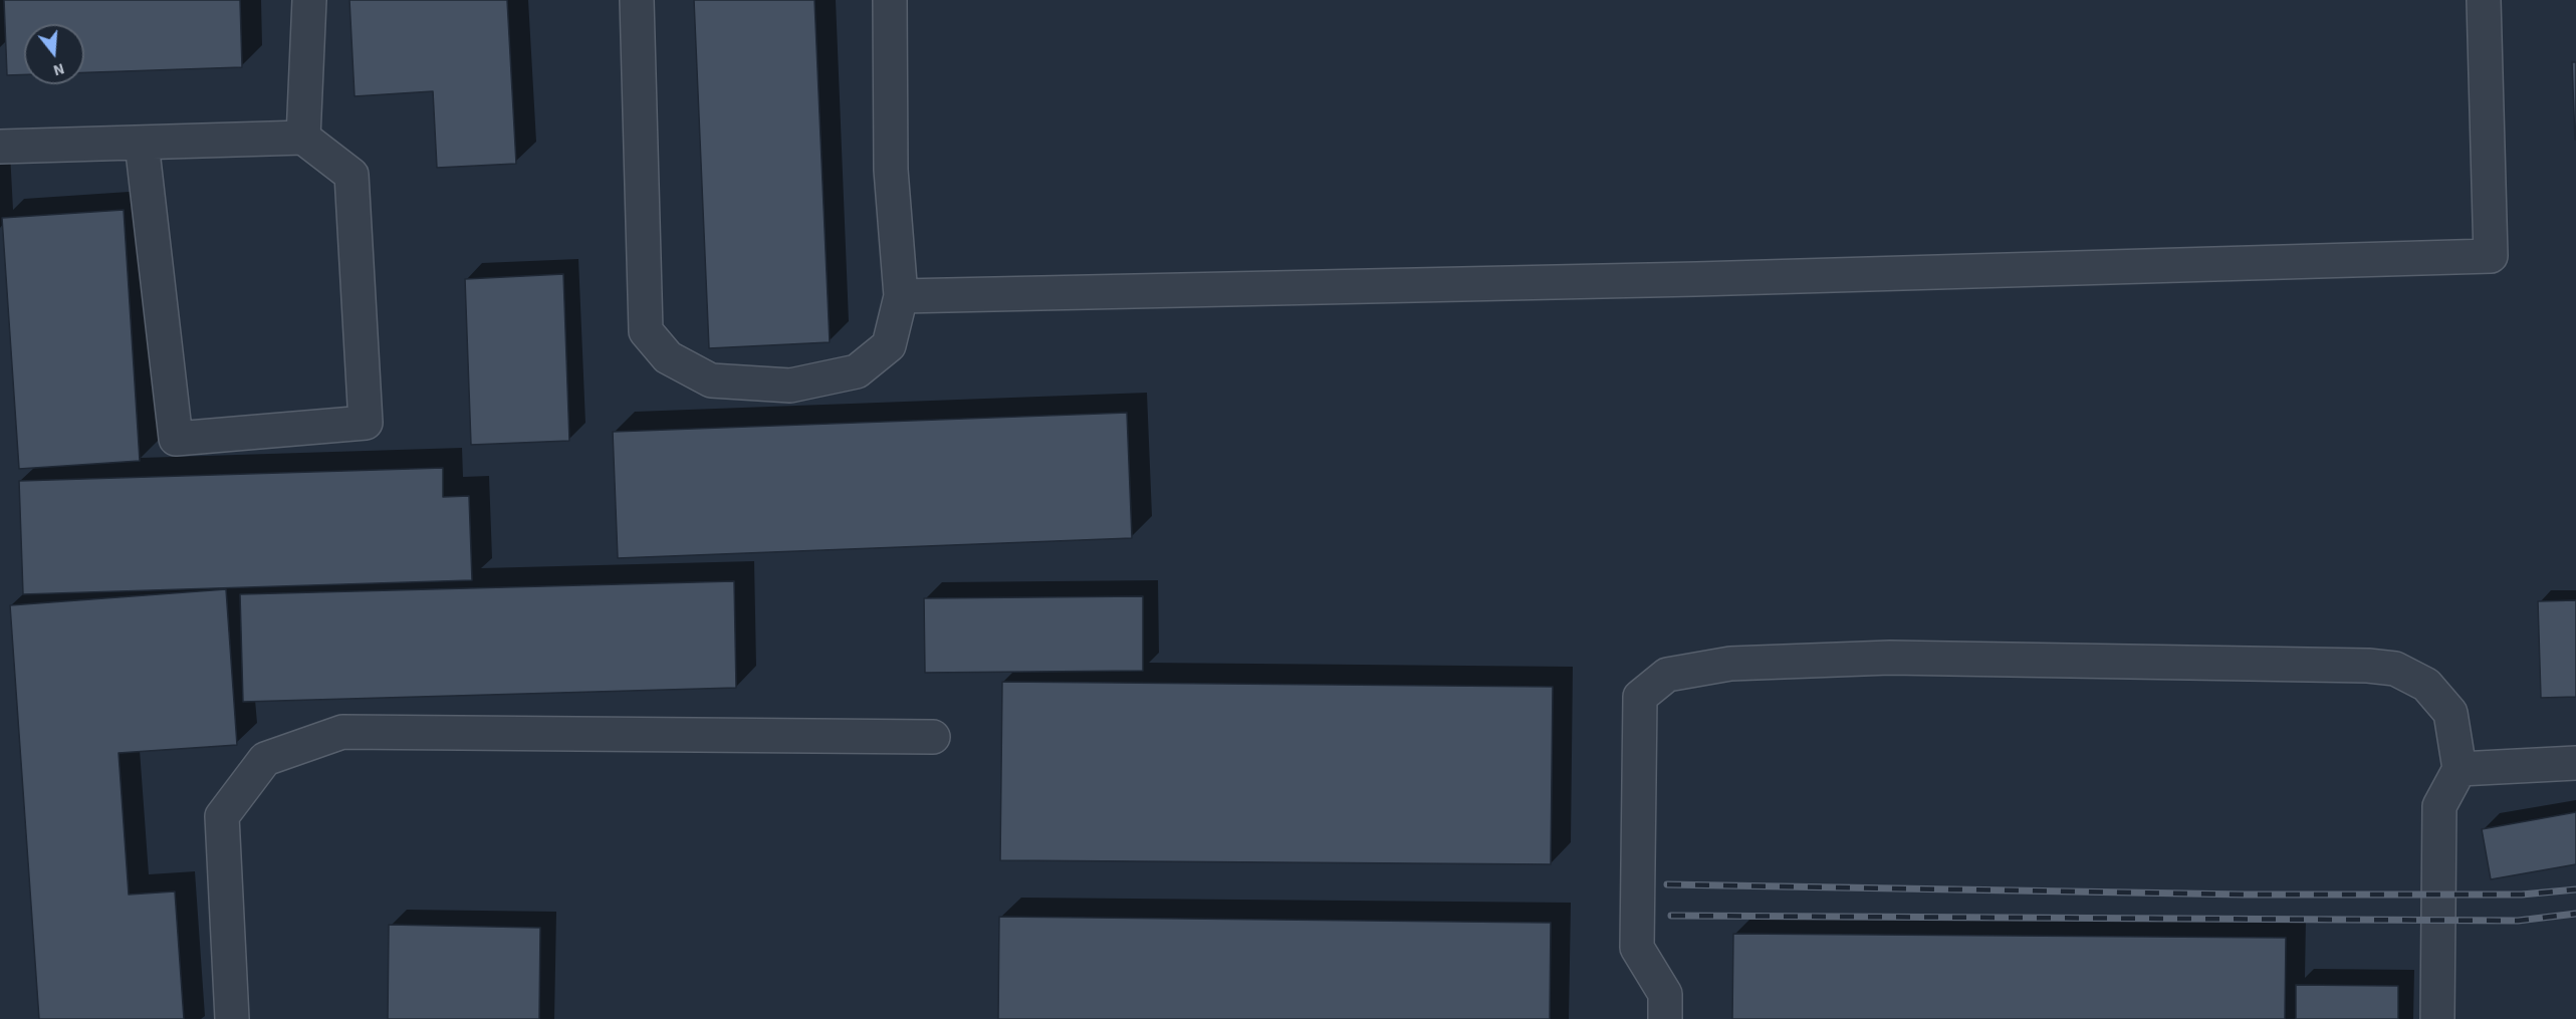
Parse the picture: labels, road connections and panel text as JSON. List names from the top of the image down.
{
  "north": "bottom"
}
